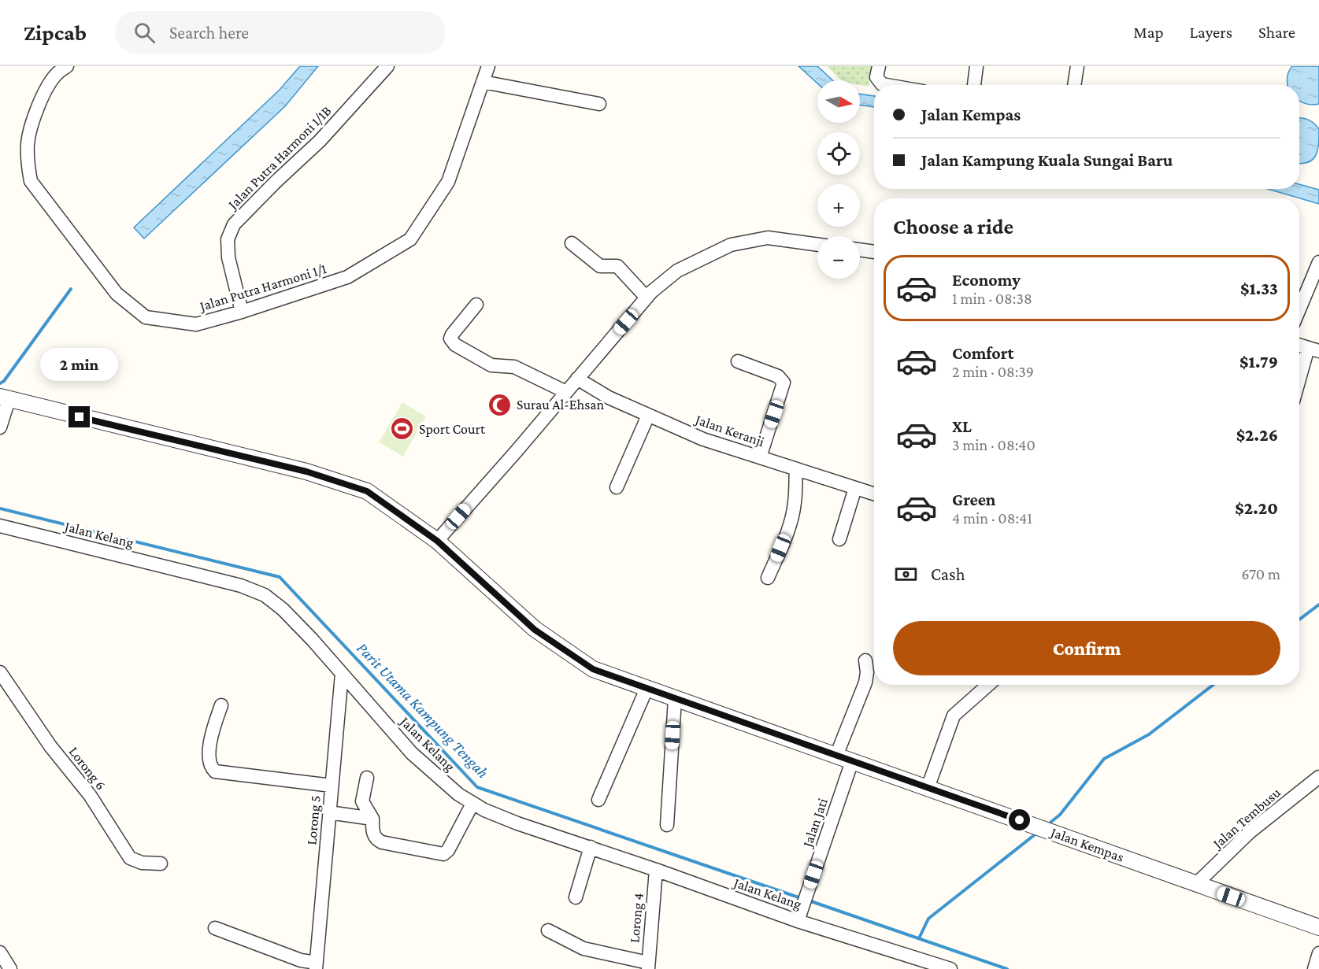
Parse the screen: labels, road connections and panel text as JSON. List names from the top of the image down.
{
  "streets": {
    "street": [
      "Jalan Putra Harmoni 1/1B",
      "Jalan Putra Harmoni 1/1",
      "Jalan Keranji",
      "Jalan Kelang",
      "Lorong 6",
      "Jalan Tembusu",
      "Lorong 5",
      "Jalan Jati",
      "Jalan Kempas",
      "Lorong 4"
    ]
  },
  "crossings": [
    ["Jalan Putra Harmoni 1/1B", "Jalan Putra Harmoni 1/1"],
    ["Jalan Kelang", "Lorong 5"],
    ["Jalan Kelang", "Jalan Jati"],
    ["Jalan Kelang", "Lorong 4"],
    ["Jalan Tembusu", "Jalan Kempas"],
    ["Jalan Jati", "Jalan Kempas"]
  ],
  "water": ["Parit Utama Kampung Tengah"],
  "places": {
    "mosque": ["Surau Al-Ehsan"],
    "sports": ["Sport Court"]
  },
  "north": "right",
  "page": {
    "header": "Zipcab",
    "search": "Search here",
    "nav": ["Map", "Layers", "Share"],
    "map_buttons": ["+", "−"],
    "banner": ["Jalan Kempas", "Jalan Kampung Kuala Sungai Baru"],
    "heading": "Choose a ride",
    "list": [
      {
        "name": "Economy",
        "note": "1 min · 08:38",
        "value": "$1.33"
      },
      {
        "name": "Comfort",
        "note": "2 min · 08:39",
        "value": "$1.79"
      },
      {
        "name": "XL",
        "note": "3 min · 08:40",
        "value": "$2.26"
      },
      {
        "name": "Green",
        "note": "4 min · 08:41",
        "value": "$2.20"
      }
    ],
    "bubble": "2 min",
    "pay": ["Cash", "670 m"],
    "buttons": "Confirm"
  }
}
